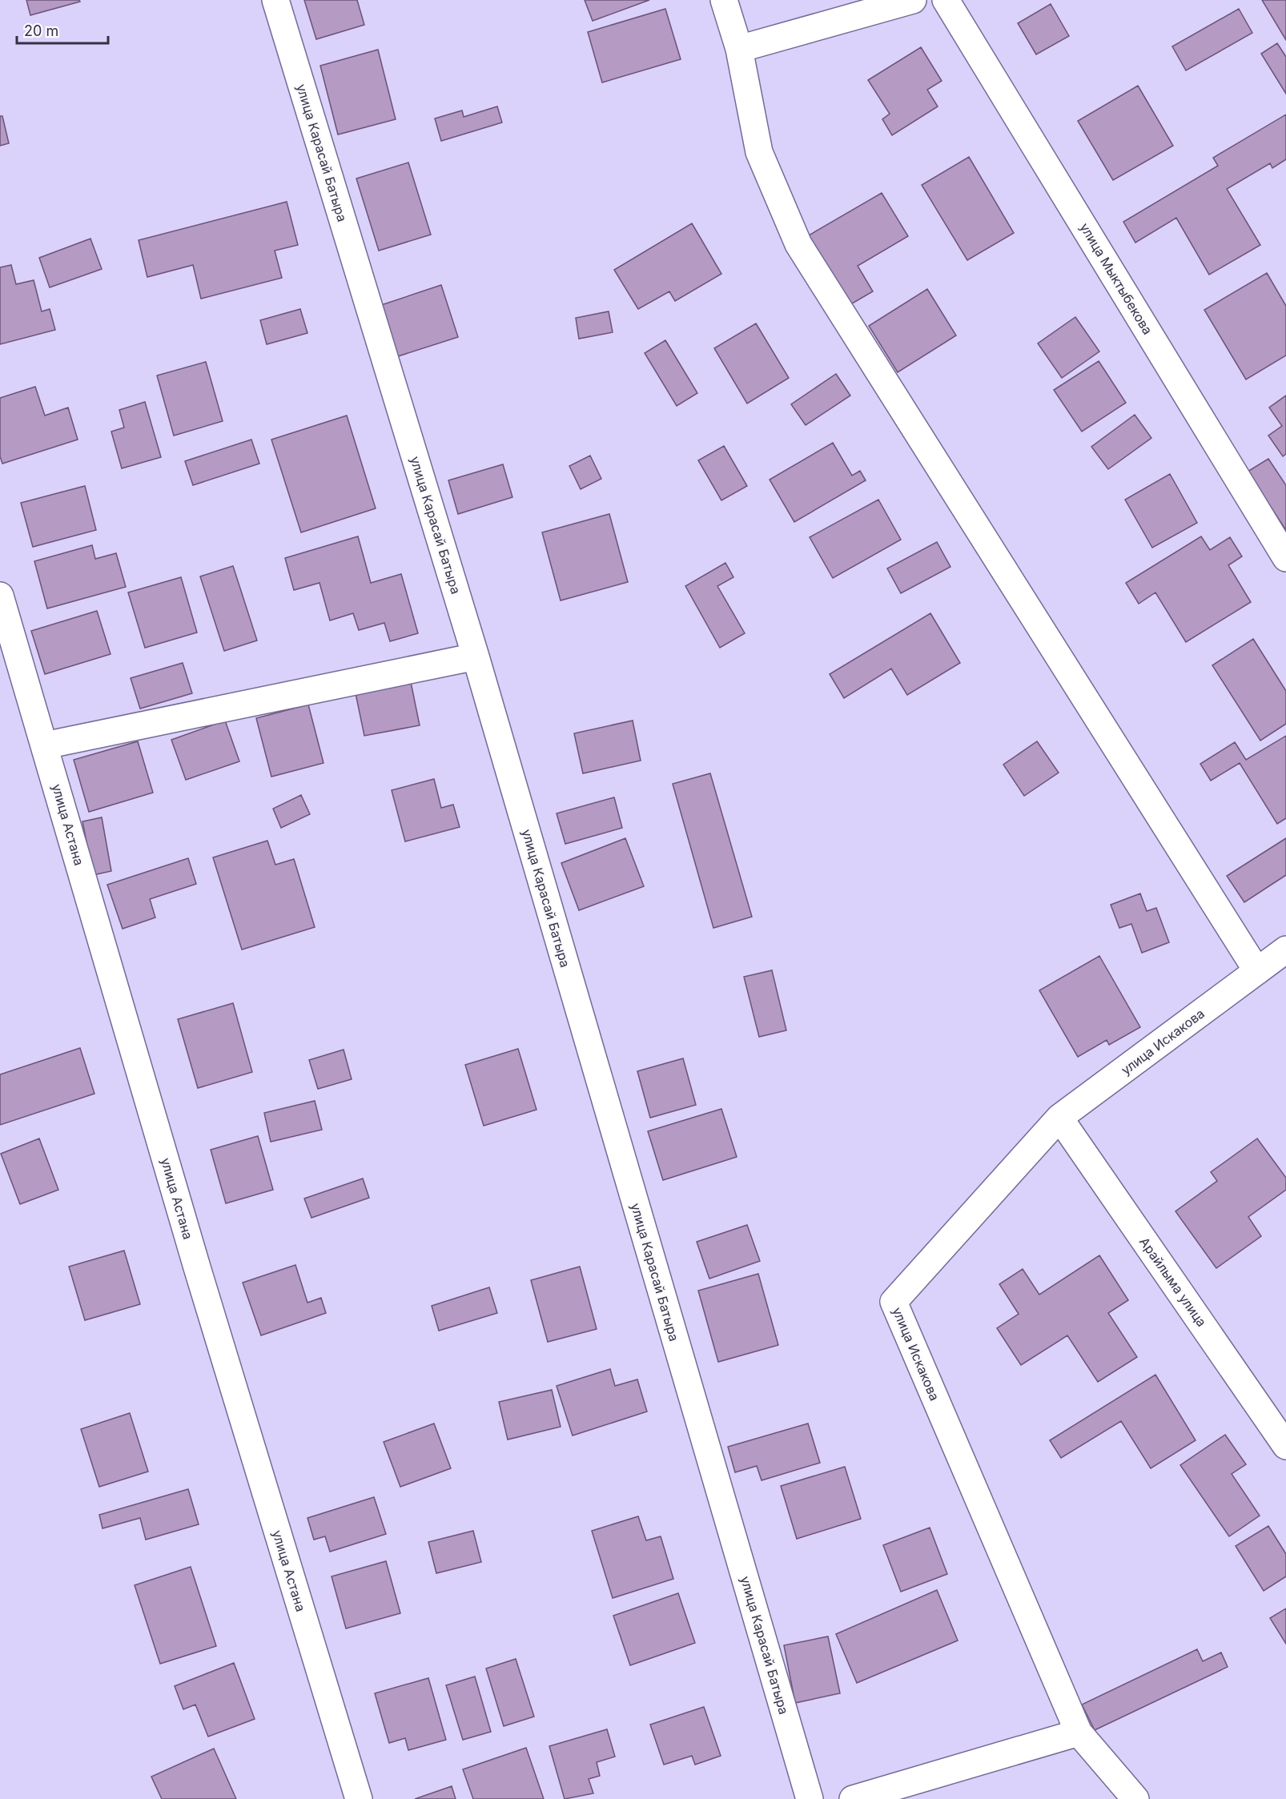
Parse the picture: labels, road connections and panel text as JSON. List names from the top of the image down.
{
  "streets": {
    "street": [
      "улица Карасай Батыра",
      "улица Мыктыбекова",
      "улица Астана",
      "улица Искакова",
      "Арайлыма улица"
    ]
  },
  "crossings": [
    ["улица Искакова", "Арайлыма улица"]
  ],
  "scale_bar": "20 m"
}
